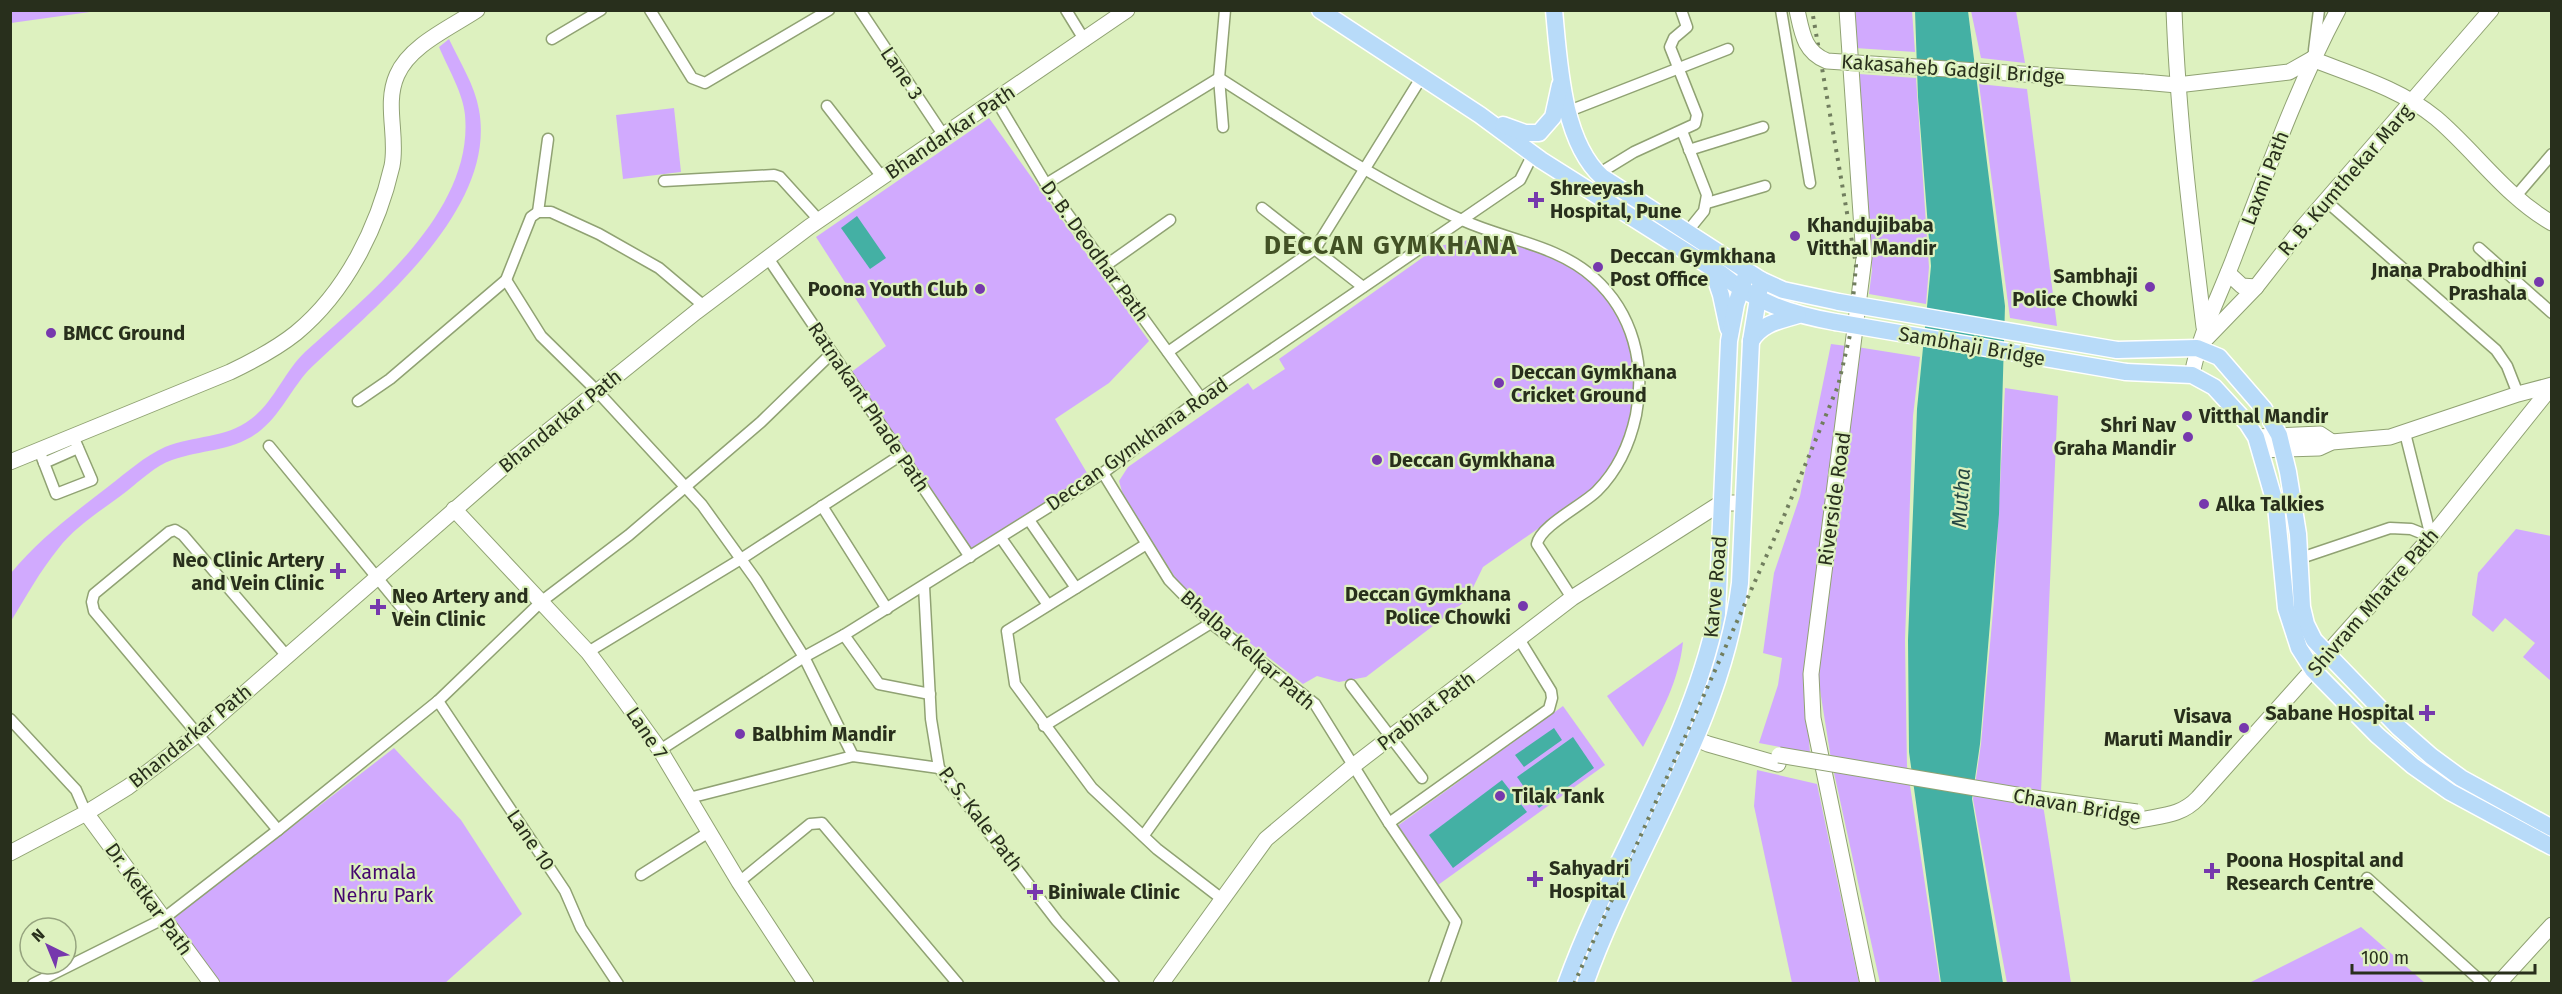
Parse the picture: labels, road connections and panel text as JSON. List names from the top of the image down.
{
  "streets": {
    "main road": ["Sambhaji Bridge", "Karve Road"],
    "street": [
      "Kakasaheb Gadgil Bridge",
      "Lane 3",
      "Bhandarkar Path",
      "Laxmi Path",
      "R. B. Kumthekar Marg",
      "D. B. Deodhar Path",
      "Ratnakant Phade Path",
      "Deccan Gymkhana Road",
      "Riverside Road",
      "Shivram Mhatre Path",
      "Bhalba Kelkar Path",
      "Prabhat Path",
      "Lane 7",
      "Chavan Bridge",
      "P. S. Kale Path",
      "Lane 10",
      "Dr. Ketkar Path"
    ]
  },
  "crossings": [
    ["Kakasaheb Gadgil Bridge", "Laxmi Path"],
    ["Lane 3", "Bhandarkar Path"],
    ["Bhandarkar Path", "D. B. Deodhar Path"],
    ["Bhandarkar Path", "Ratnakant Phade Path"],
    ["Bhandarkar Path", "Lane 7"],
    ["Bhandarkar Path", "Dr. Ketkar Path"],
    ["Laxmi Path", "R. B. Kumthekar Marg"],
    ["Laxmi Path", "Sambhaji Bridge"],
    ["R. B. Kumthekar Marg", "Sambhaji Bridge"],
    ["D. B. Deodhar Path", "Deccan Gymkhana Road"],
    ["Sambhaji Bridge", "Deccan Gymkhana Road"],
    ["Sambhaji Bridge", "Karve Road"],
    ["Ratnakant Phade Path", "Deccan Gymkhana Road"],
    ["Deccan Gymkhana Road", "Bhalba Kelkar Path"],
    ["Deccan Gymkhana Road", "Lane 7"],
    ["Deccan Gymkhana Road", "P. S. Kale Path"],
    ["Karve Road", "Prabhat Path"],
    ["Karve Road", "Chavan Bridge"],
    ["Shivram Mhatre Path", "Chavan Bridge"],
    ["Bhalba Kelkar Path", "Prabhat Path"]
  ],
  "districts": ["DECCAN GYMKHANA"],
  "water": ["Mutha"],
  "parks": ["Kamala Nehru Park"],
  "places": {
    "health": [
      "Shreeyash Hospital, Pune",
      "Neo Clinic Artery and Vein Clinic",
      "Neo Artery and Vein Clinic",
      "Sabane Hospital",
      "Poona Hospital and Research Centre",
      "Sahyadri Hospital",
      "Biniwale Clinic"
    ],
    "other": [
      "Khandujibaba Vitthal Mandir",
      "Deccan Gymkhana Post Office",
      "Jnana Prabodhini Prashala",
      "Sambhaji Police Chowki",
      "Poona Youth Club",
      "BMCC Ground",
      "Deccan Gymkhana Cricket Ground",
      "Vitthal Mandir",
      "Shri Nav Graha Mandir",
      "Deccan Gymkhana",
      "Alka Talkies",
      "Deccan Gymkhana Police Chowki",
      "Visava Maruti Mandir",
      "Balbhim Mandir",
      "Tilak Tank"
    ]
  },
  "scale_bar": "100 m",
  "north": "top left"
}
